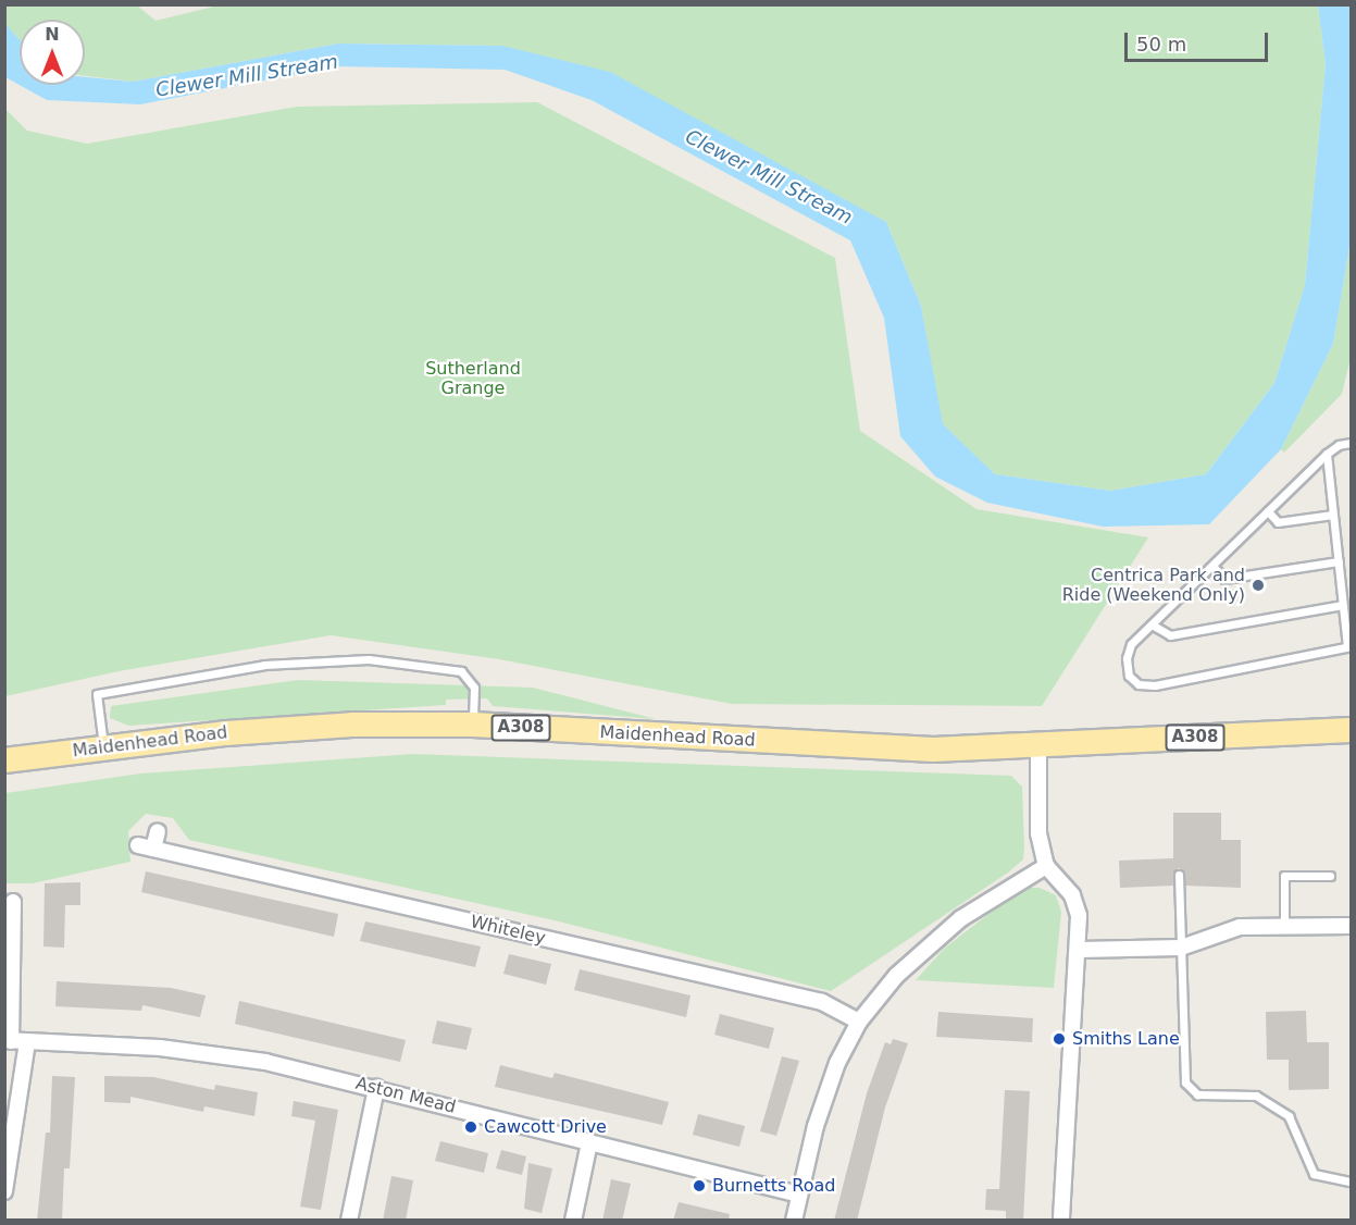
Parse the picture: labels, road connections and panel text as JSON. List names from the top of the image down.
{
  "streets": {
    "main road": ["A308", "Maidenhead Road"],
    "street": ["Whiteley", "Aston Mead"]
  },
  "water": ["Clewer Mill Stream"],
  "parks": ["Sutherland Grange"],
  "places": [
    "Centrica Park and Ride (Weekend Only)",
    "Smiths Lane",
    "Cawcott Drive",
    "Burnetts Road"
  ],
  "scale_bar": "50 m",
  "north": "top"
}
